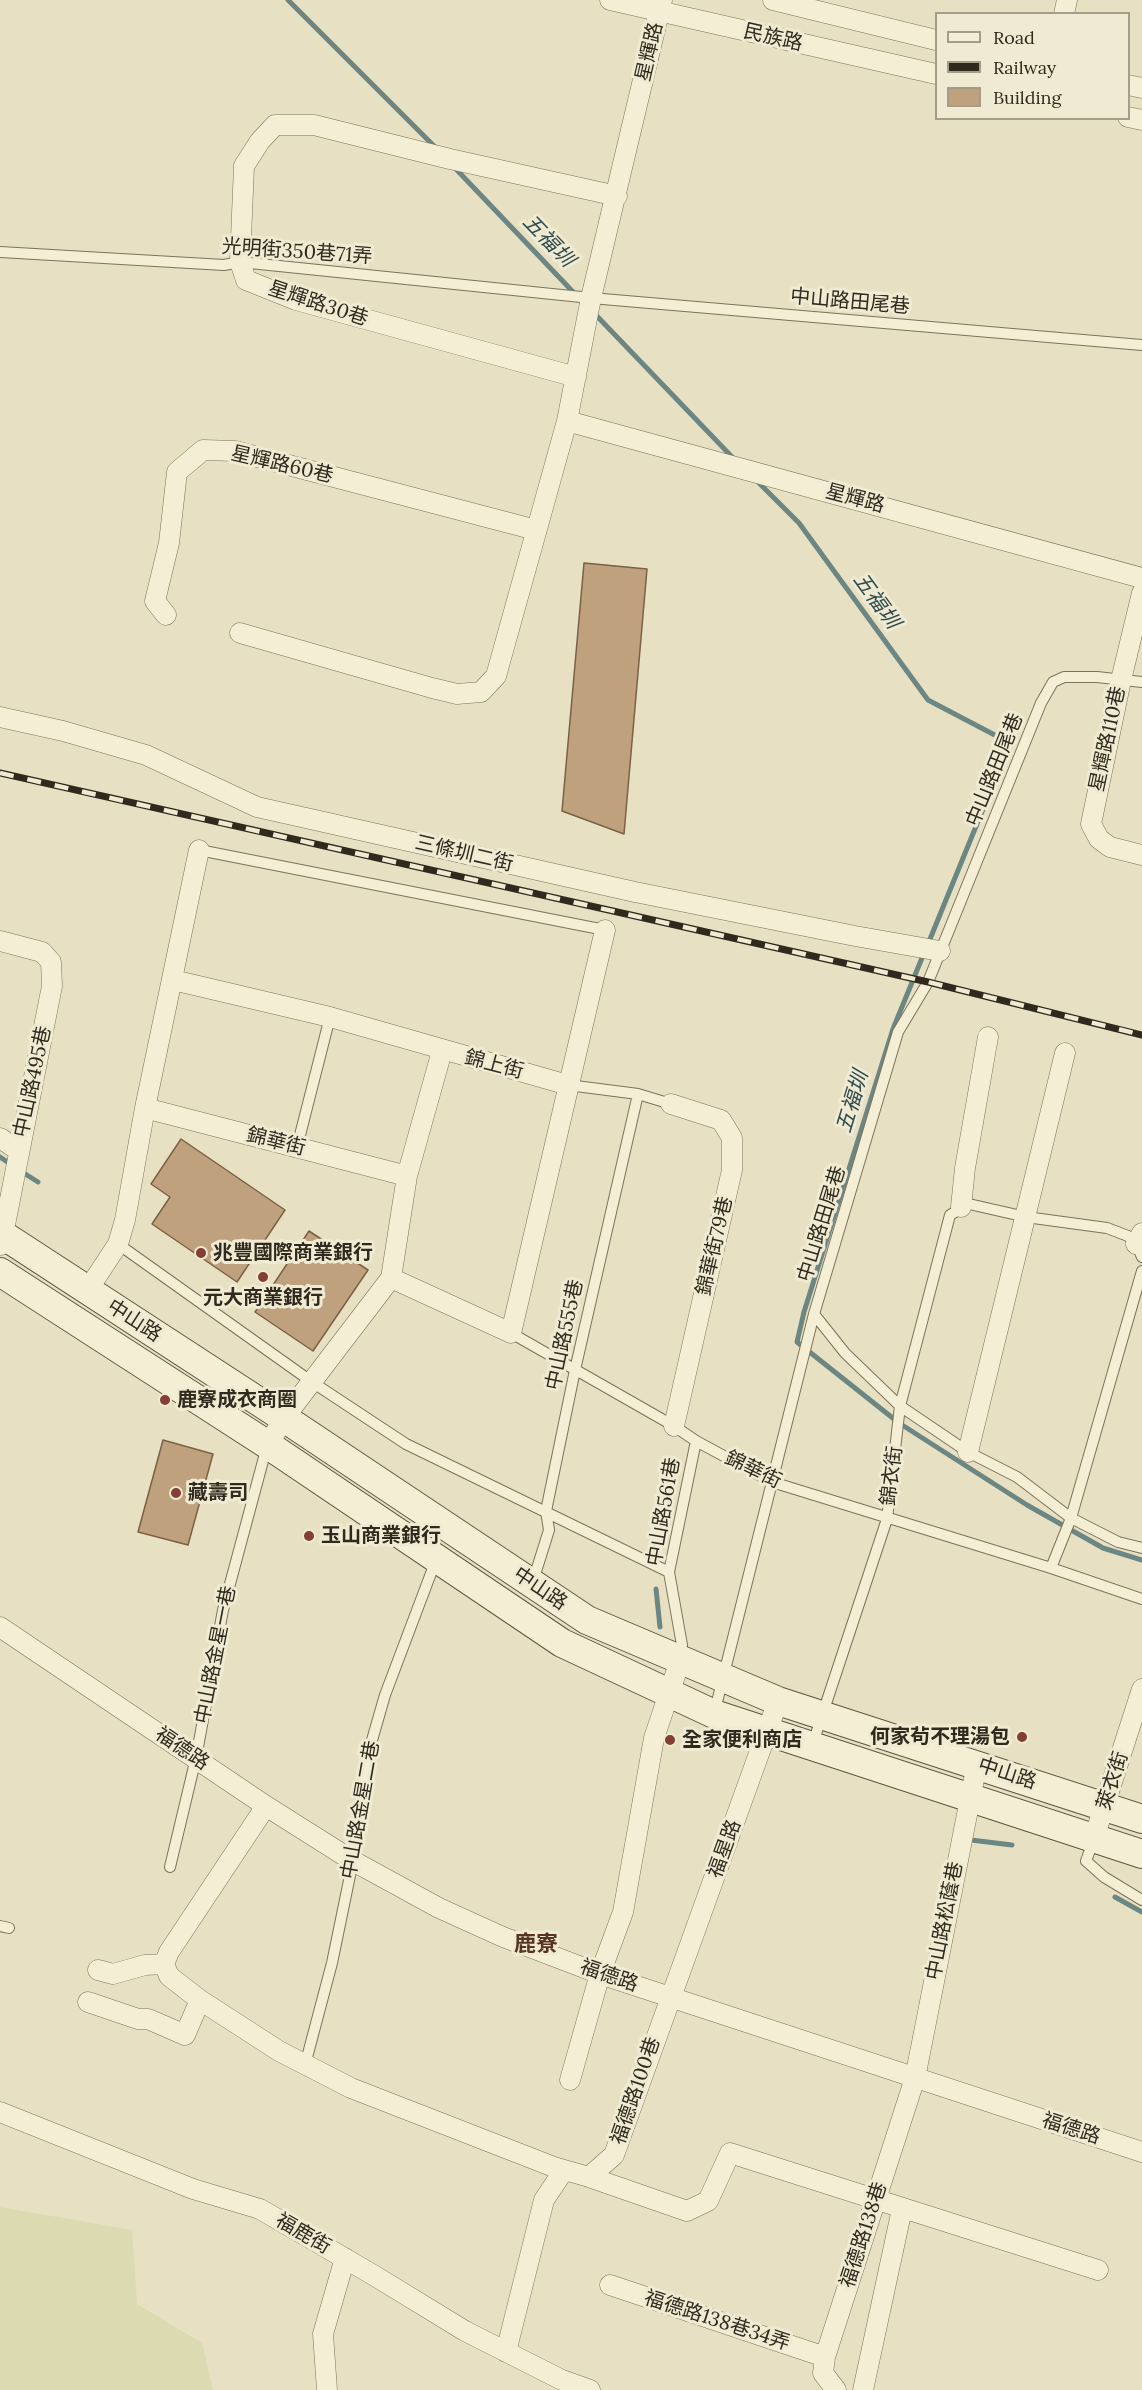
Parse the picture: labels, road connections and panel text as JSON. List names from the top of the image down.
{
  "streets": {
    "street": [
      "民族路",
      "星輝路",
      "星輝路30巷",
      "星輝路60巷",
      "星輝路110巷",
      "三條圳二街",
      "錦上街",
      "中山路495巷",
      "錦華街",
      "錦華街79巷",
      "中山路",
      "錦衣街",
      "福德路",
      "萊衣街",
      "福星路",
      "中山路松蔭巷",
      "福德路100巷",
      "福鹿街",
      "福德路138巷",
      "福德路138巷34弄"
    ],
    "lane": [
      "光明街350巷71弄",
      "中山路田尾巷",
      "中山路555巷",
      "中山路561巷",
      "中山路金星一巷",
      "中山路金星二巷"
    ]
  },
  "crossings": [
    ["民族路", "星輝路"],
    ["星輝路", "光明街350巷71弄"],
    ["星輝路", "中山路田尾巷"],
    ["星輝路", "星輝路30巷"],
    ["星輝路", "星輝路60巷"],
    ["光明街350巷71弄", "中山路田尾巷"],
    ["光明街350巷71弄", "星輝路30巷"],
    ["中山路田尾巷", "星輝路110巷"],
    ["中山路田尾巷", "三條圳二街"],
    ["中山路田尾巷", "錦華街"],
    ["中山路田尾巷", "中山路"],
    ["中山路495巷", "中山路"],
    ["錦華街", "錦華街79巷"],
    ["錦華街", "中山路555巷"],
    ["錦華街", "錦衣街"],
    ["錦華街", "中山路561巷"],
    ["中山路", "中山路555巷"],
    ["中山路", "錦衣街"],
    ["中山路", "中山路561巷"],
    ["中山路", "中山路金星一巷"],
    ["中山路", "萊衣街"],
    ["中山路", "中山路金星二巷"],
    ["中山路", "福星路"],
    ["中山路", "中山路松蔭巷"],
    ["中山路金星一巷", "福德路"],
    ["福德路", "中山路金星二巷"],
    ["福德路", "福星路"],
    ["福德路", "中山路松蔭巷"],
    ["福德路", "福德路100巷"],
    ["福德路", "福德路138巷"],
    ["福星路", "福德路100巷"],
    ["中山路松蔭巷", "福德路138巷"],
    ["福德路138巷", "福德路138巷34弄"]
  ],
  "districts": ["鹿寮"],
  "water": ["五福圳"],
  "places": [
    "兆豐國際商業銀行",
    "元大商業銀行",
    "鹿寮成衣商圈",
    "藏壽司",
    "玉山商業銀行",
    "何家茍不理湯包",
    "全家便利商店"
  ],
  "legend": ["Road", "Railway", "Building"]
}
